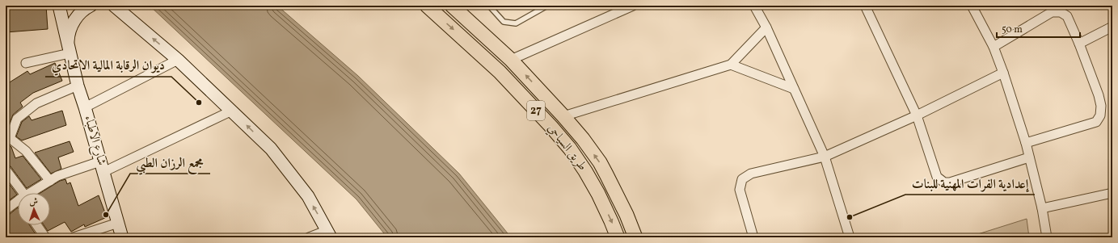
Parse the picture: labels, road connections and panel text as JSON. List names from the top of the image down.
{
  "streets": {
    "main road": ["27", "طريق السياحي"],
    "street": ["شارع الاطباء"]
  },
  "places": ["ديوان الرقابة المالية الاتحادي", "مجمع الرزان الطبي", "إعدادية الفرات المهنية للبنات"],
  "scale_bar": "50 m",
  "north": "top"
}
